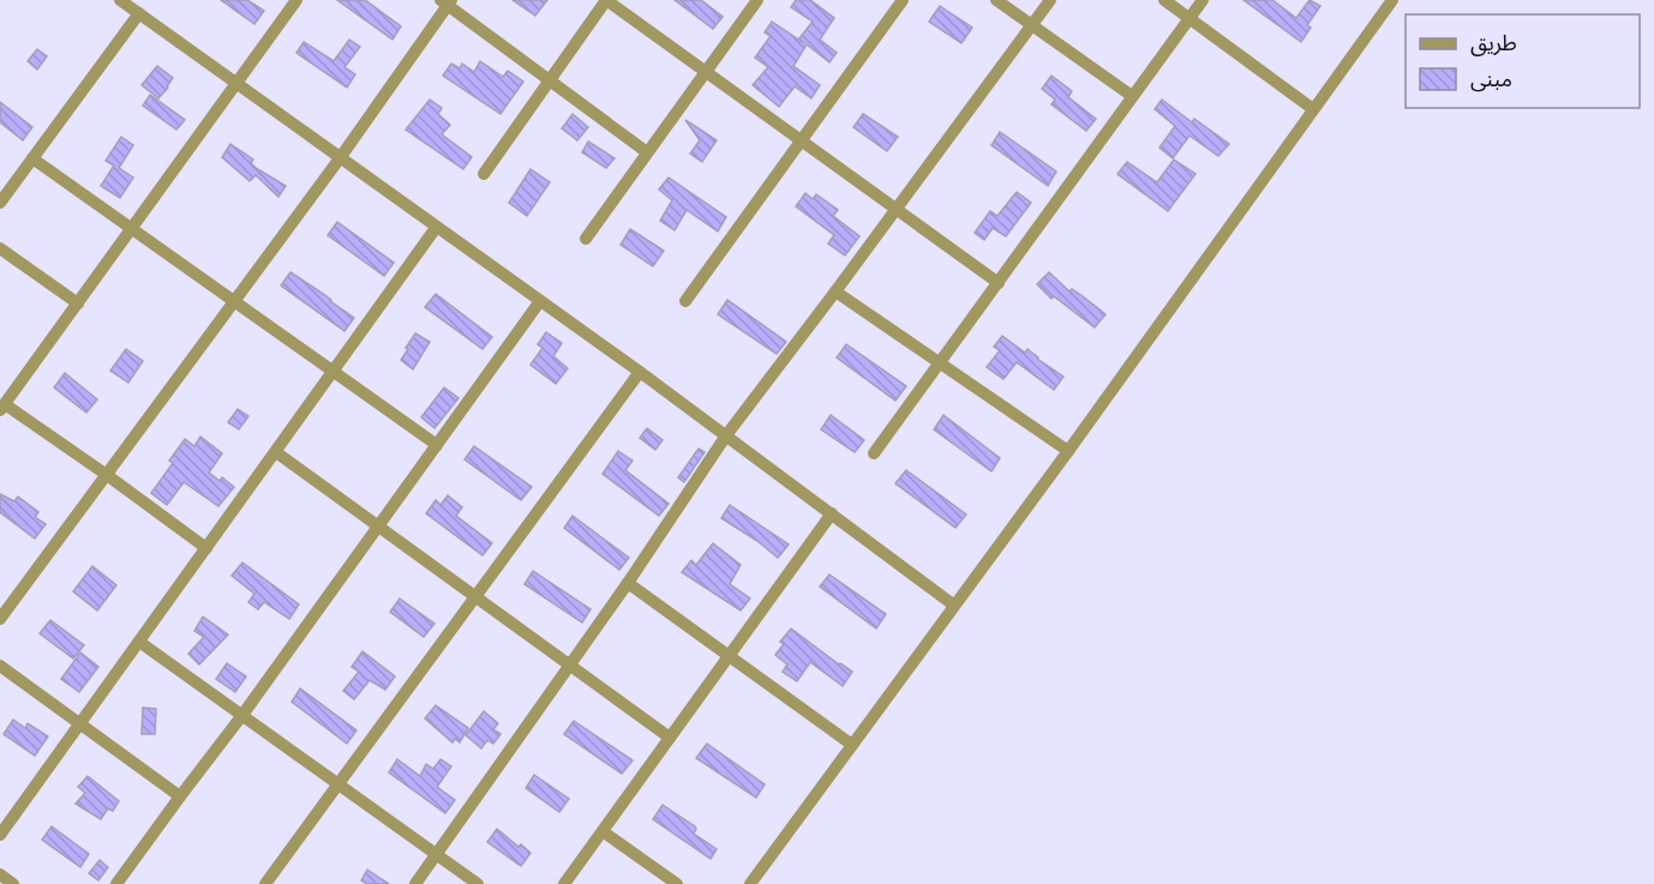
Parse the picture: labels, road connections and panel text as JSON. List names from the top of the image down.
{
  "legend": ["طريق", "مبنى"]
}
